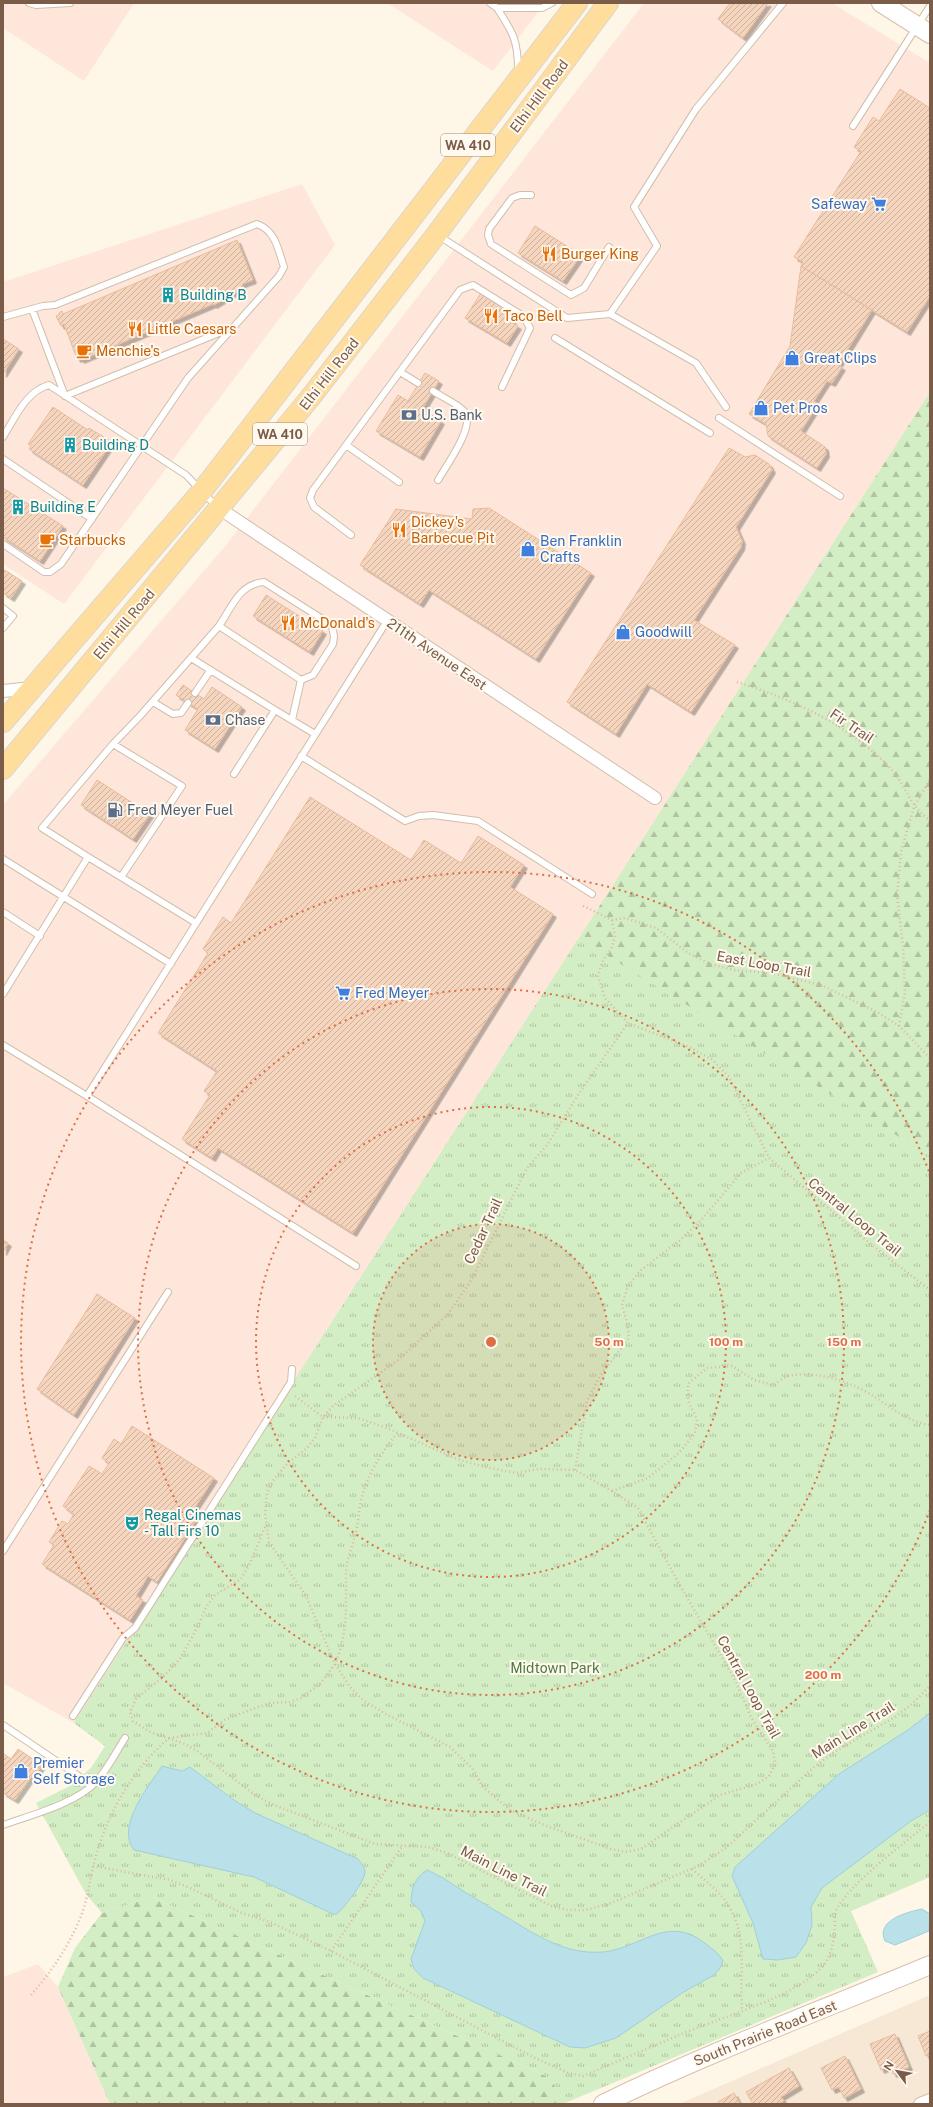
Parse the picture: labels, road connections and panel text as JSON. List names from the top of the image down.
{
  "streets": {
    "main road": ["Elhi Hill Road", "WA 410", "South Prairie Road East"],
    "street": ["211th Avenue East"],
    "path": [
      "Fir Trail",
      "East Loop Trail",
      "Central Loop Trail",
      "Cedar Trail",
      "Main Line Trail"
    ]
  },
  "crossings": [
    ["Elhi Hill Road", "211th Avenue East"],
    ["East Loop Trail", "Central Loop Trail"],
    ["Central Loop Trail", "Cedar Trail"],
    ["Central Loop Trail", "Main Line Trail"]
  ],
  "parks": ["Midtown Park"],
  "places": {
    "supermarket": ["Safeway", "Fred Meyer"],
    "restaurant": [
      "Burger King",
      "Taco Bell",
      "Little Caesars",
      "Dickey's Barbecue Pit",
      "McDonald's"
    ],
    "building": ["Building B", "Building D", "Building E"],
    "cafe": ["Menchie's", "Starbucks"],
    "shop": [
      "Great Clips",
      "Pet Pros",
      "Ben Franklin Crafts",
      "Goodwill",
      "Premier Self Storage"
    ],
    "bank": ["U.S. Bank", "Chase"],
    "fuel station": ["Fred Meyer Fuel"],
    "theatre": ["Regal Cinemas - Tall Firs 10"]
  },
  "north": "top left",
  "rings": [
    "50 m",
    "100 m",
    "150 m",
    "200 m"
  ]
}
